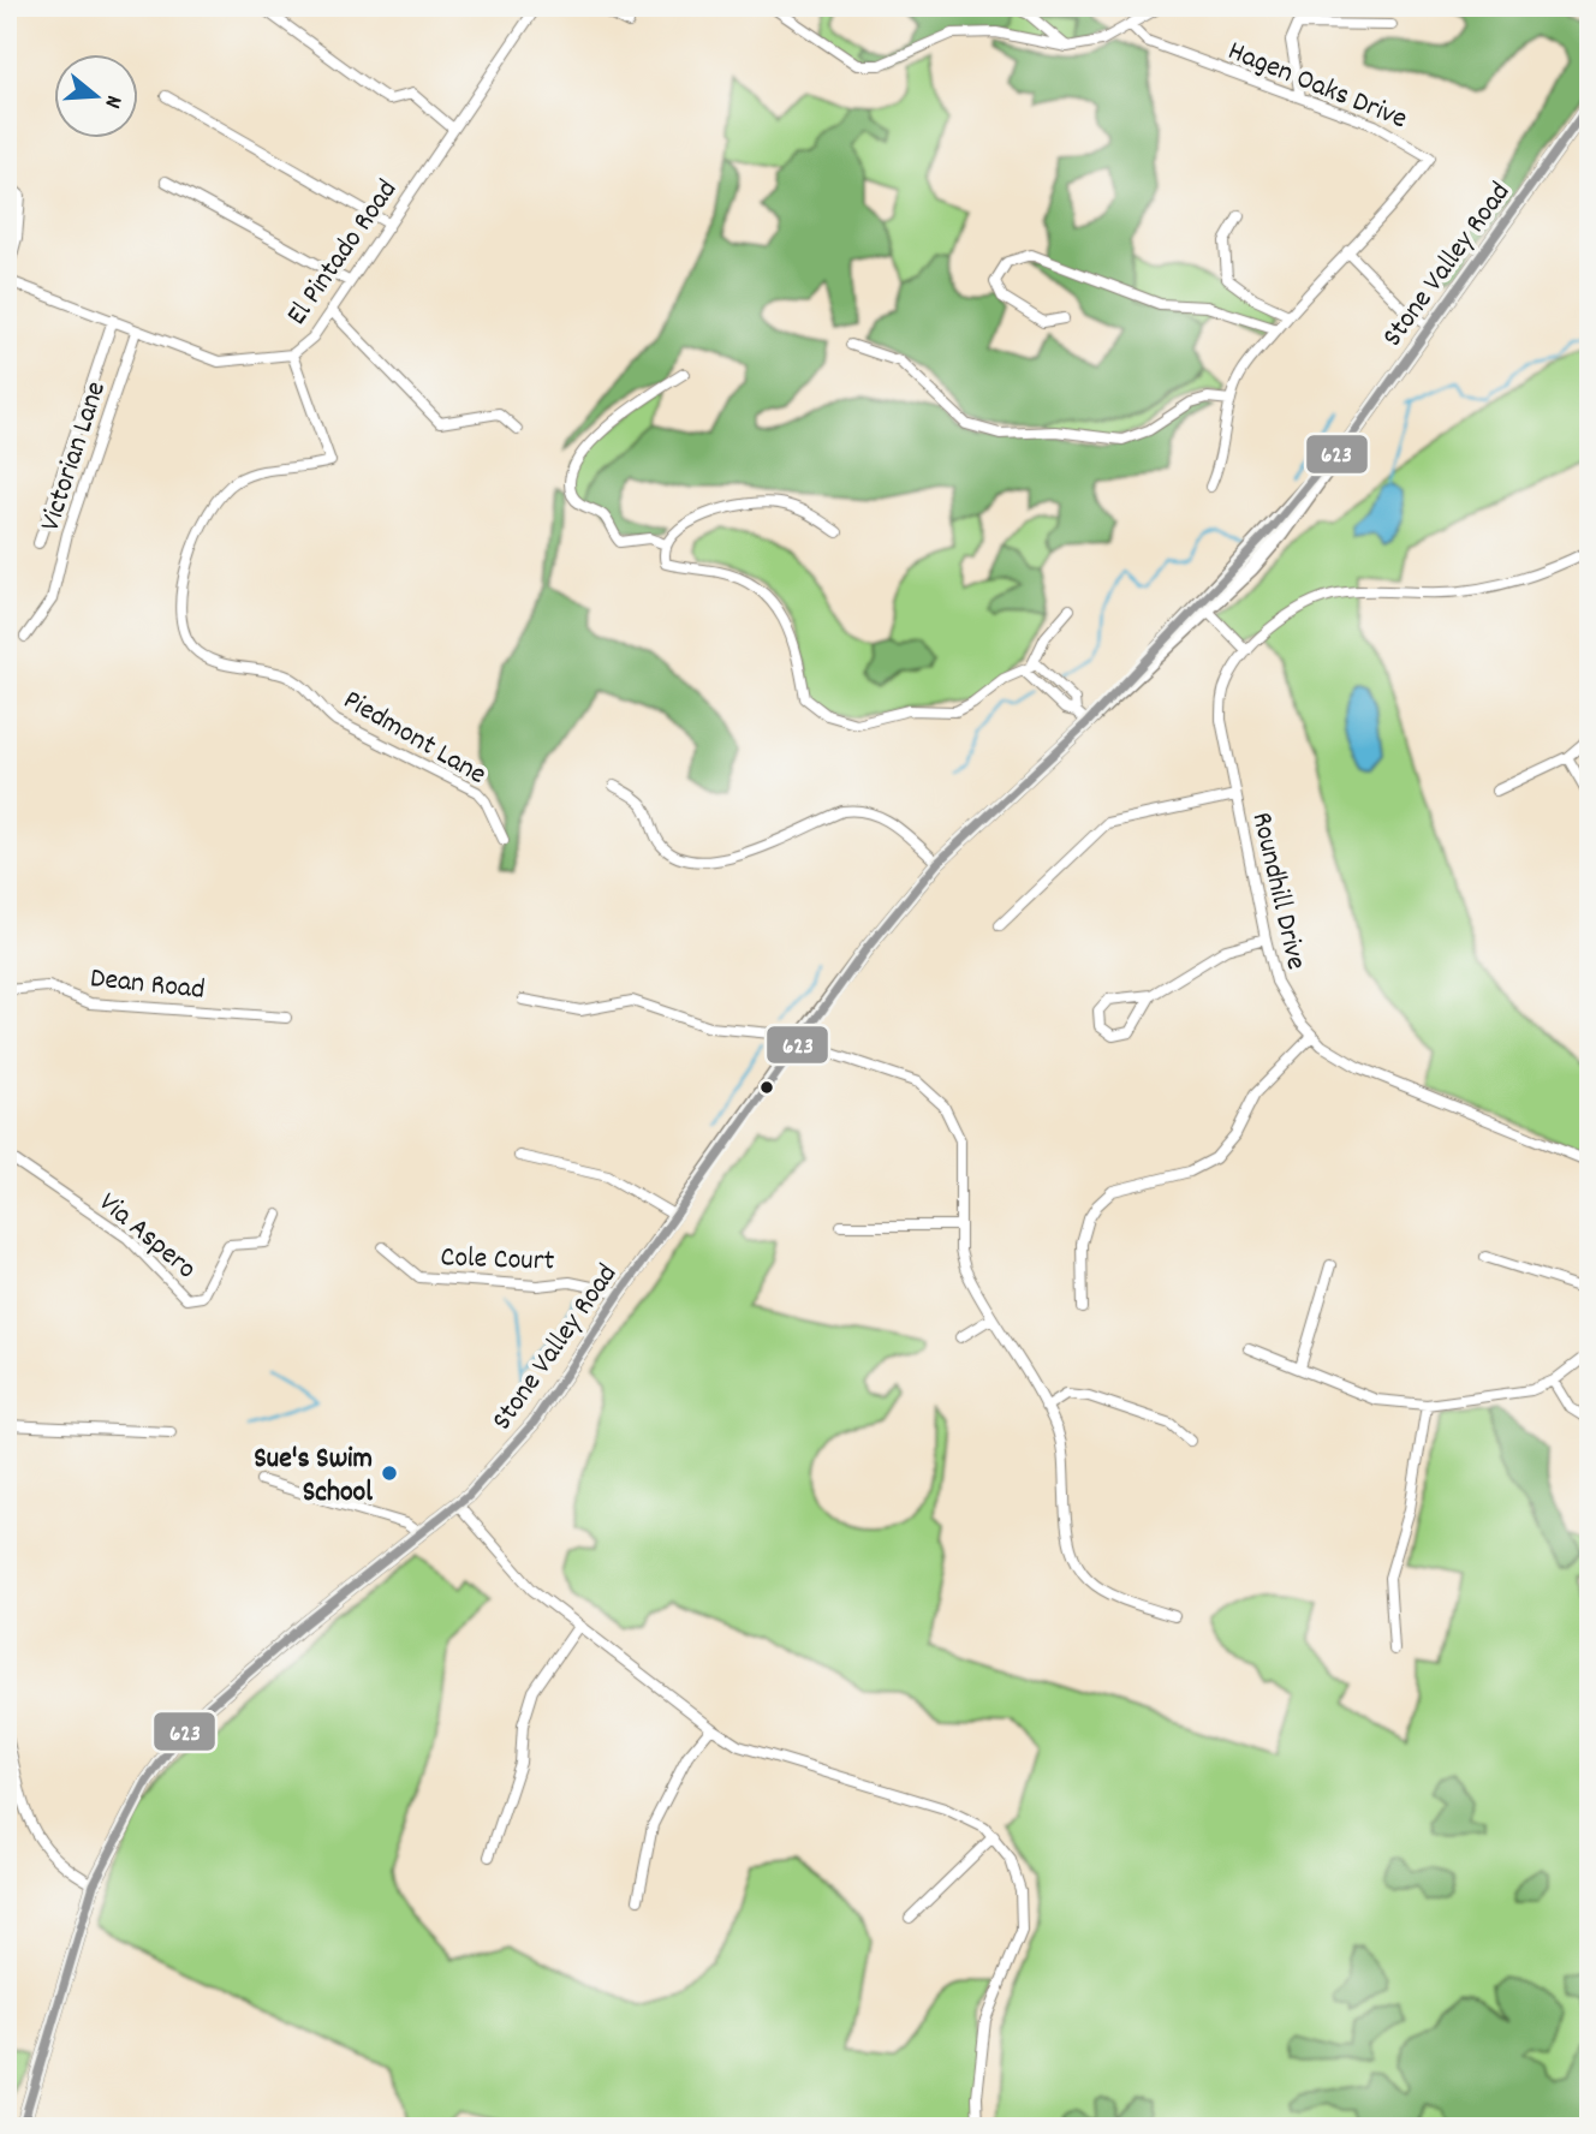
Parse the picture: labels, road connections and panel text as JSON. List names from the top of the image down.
{
  "streets": {
    "street": [
      "Hagen Oaks Drive",
      "El Pintado Road",
      "Stone Valley Road",
      "Victorian Lane",
      "Piedmont Lane",
      "Roundhill Drive",
      "Dean Road",
      "Via Aspero",
      "Cole Court"
    ]
  },
  "crossings": [
    ["El Pintado Road", "Victorian Lane"],
    ["El Pintado Road", "Piedmont Lane"],
    ["Stone Valley Road", "Cole Court"]
  ],
  "places": ["Sue's Swim School"],
  "lines": ["transit line 623"],
  "north": "right"
}
